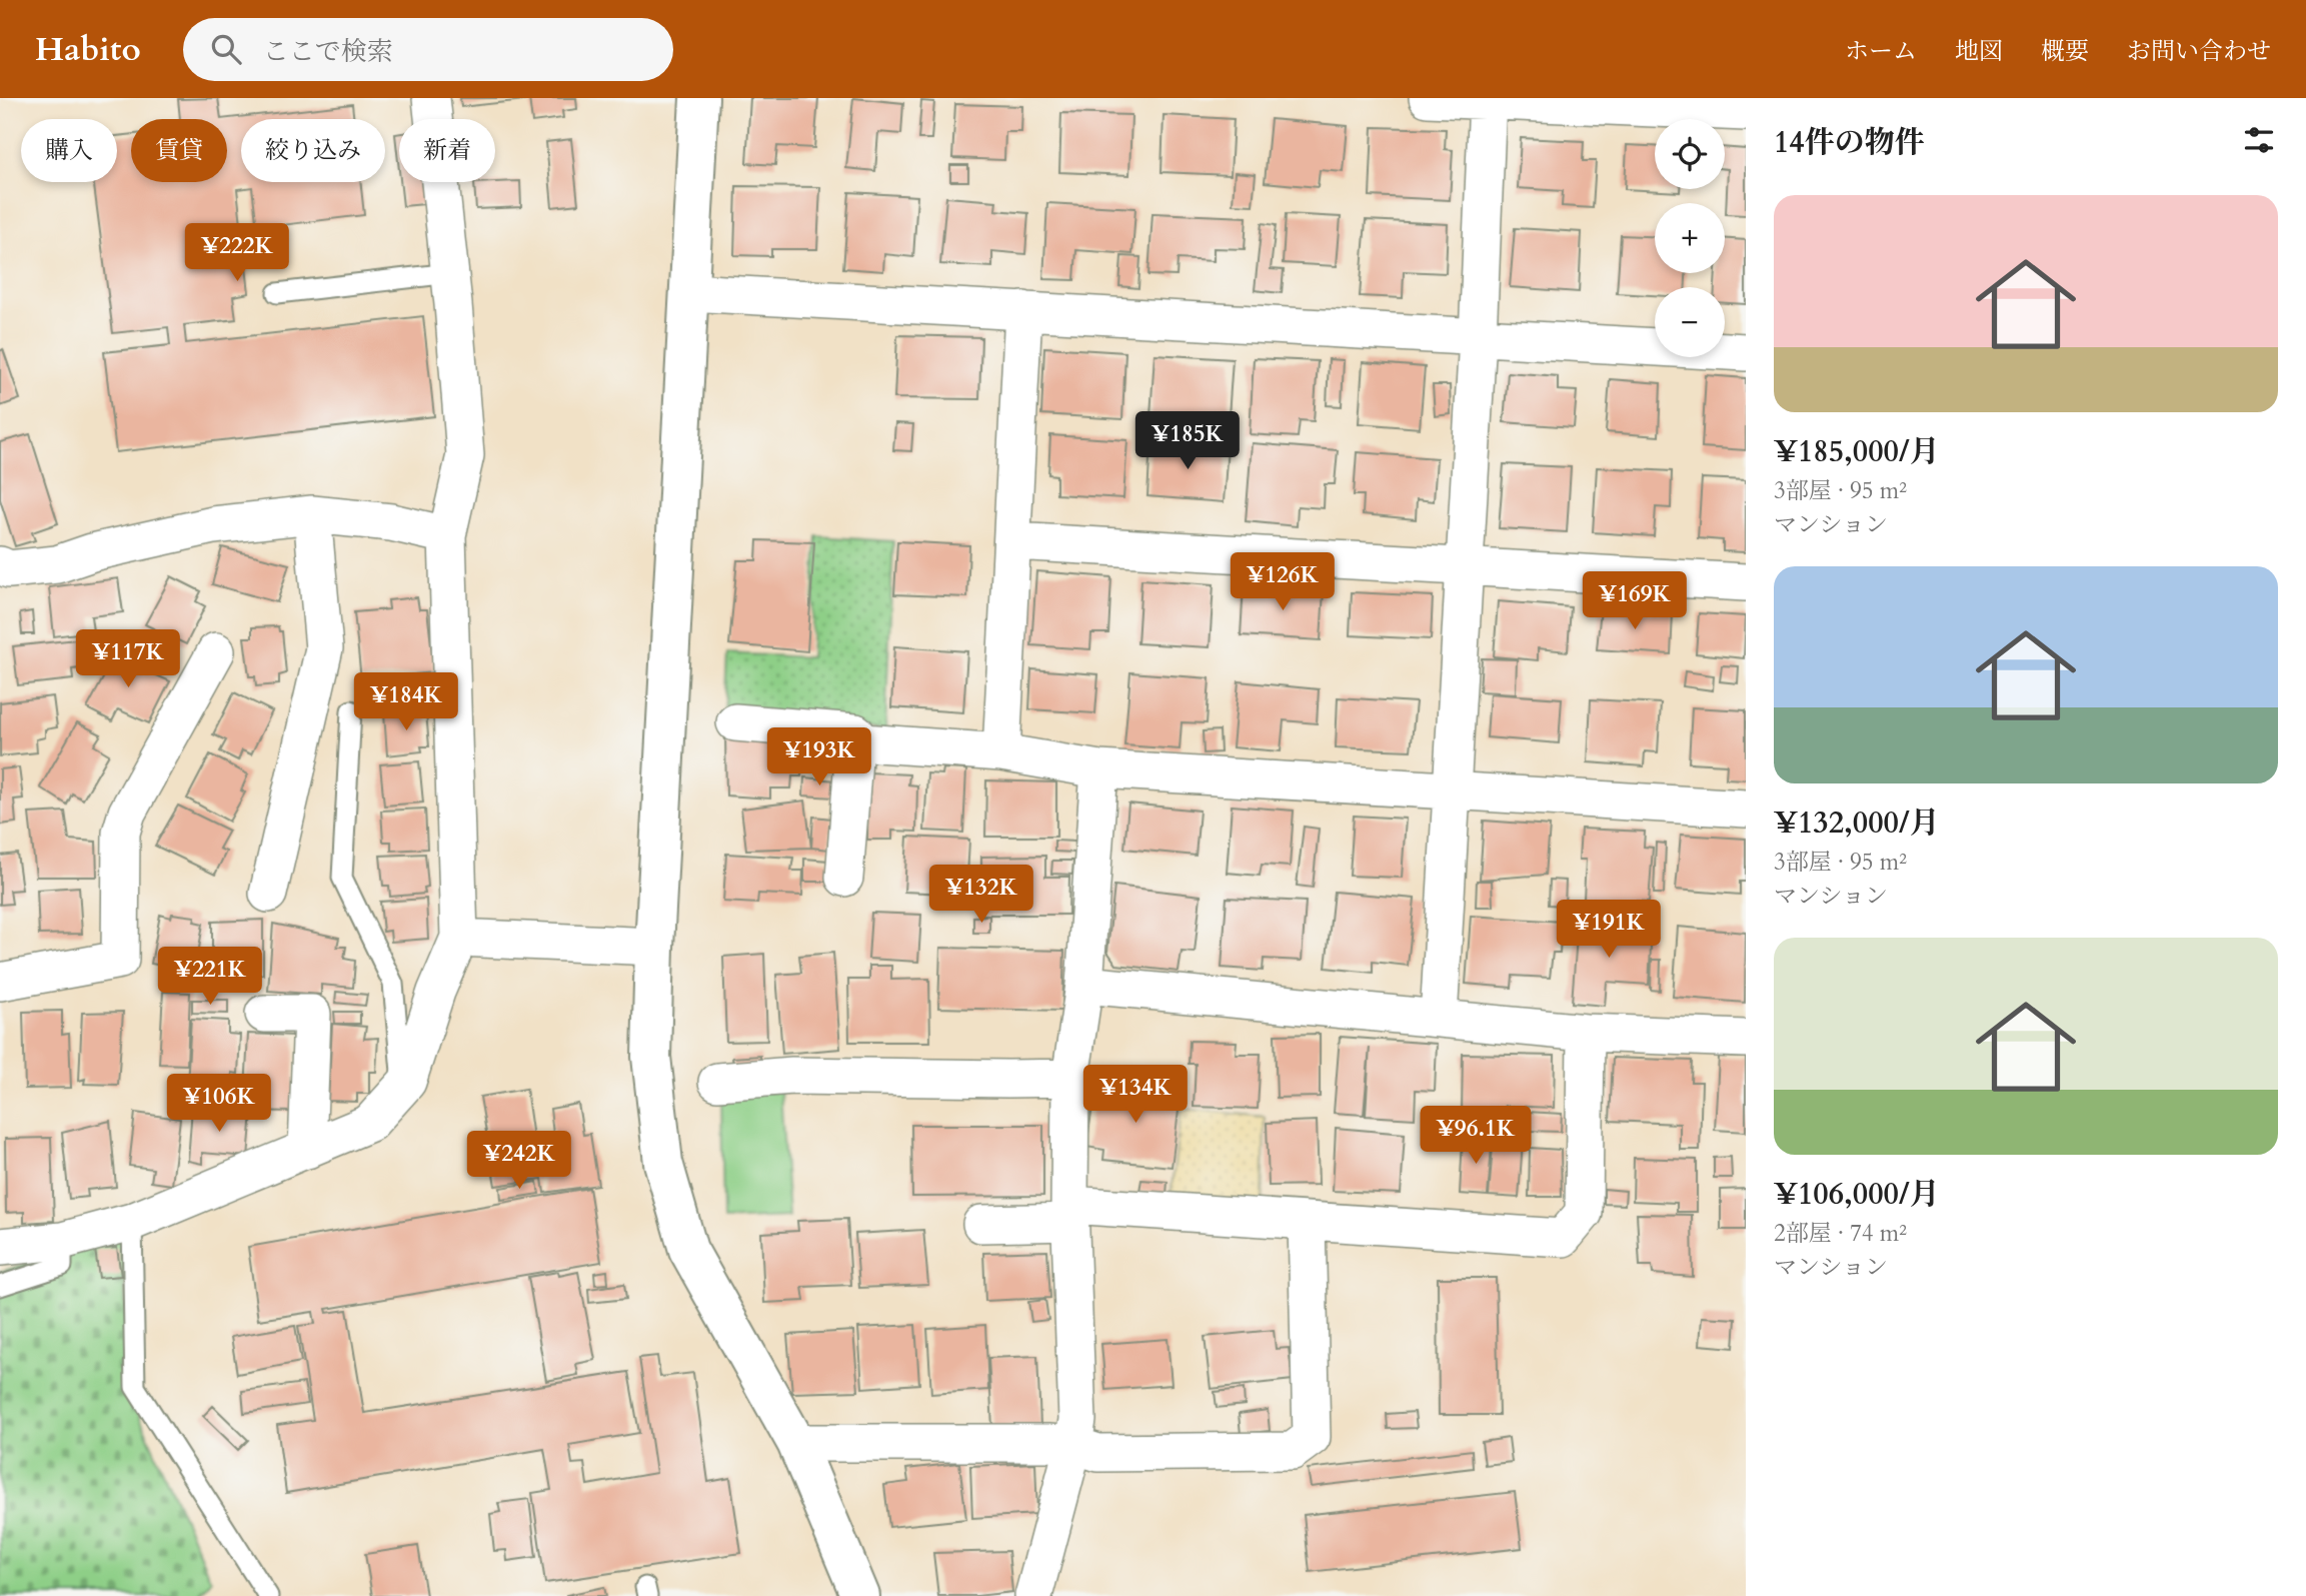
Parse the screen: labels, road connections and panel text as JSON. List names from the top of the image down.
{
  "page": {
    "header": "Habito",
    "search": "ここで検索",
    "nav": [
      "ホーム",
      "地図",
      "概要",
      "お問い合わせ"
    ],
    "heading": "14件の物件",
    "map_buttons": ["+", "−"],
    "chip": [
      "購入",
      "賃貸",
      "絞り込み",
      "新着"
    ],
    "list": [
      {
        "name": "¥185,000/月",
        "note": "3部屋 · 95 m² · マンション"
      },
      {
        "name": "¥132,000/月",
        "note": "3部屋 · 95 m² · マンション"
      },
      {
        "name": "¥106,000/月",
        "note": "2部屋 · 74 m² · マンション"
      }
    ],
    "price": [
      "¥222K",
      "¥185K",
      "¥126K",
      "¥169K",
      "¥117K",
      "¥184K",
      "¥193K",
      "¥132K",
      "¥191K",
      "¥221K",
      "¥134K",
      "¥106K",
      "¥96.1K",
      "¥242K"
    ]
  }
}
